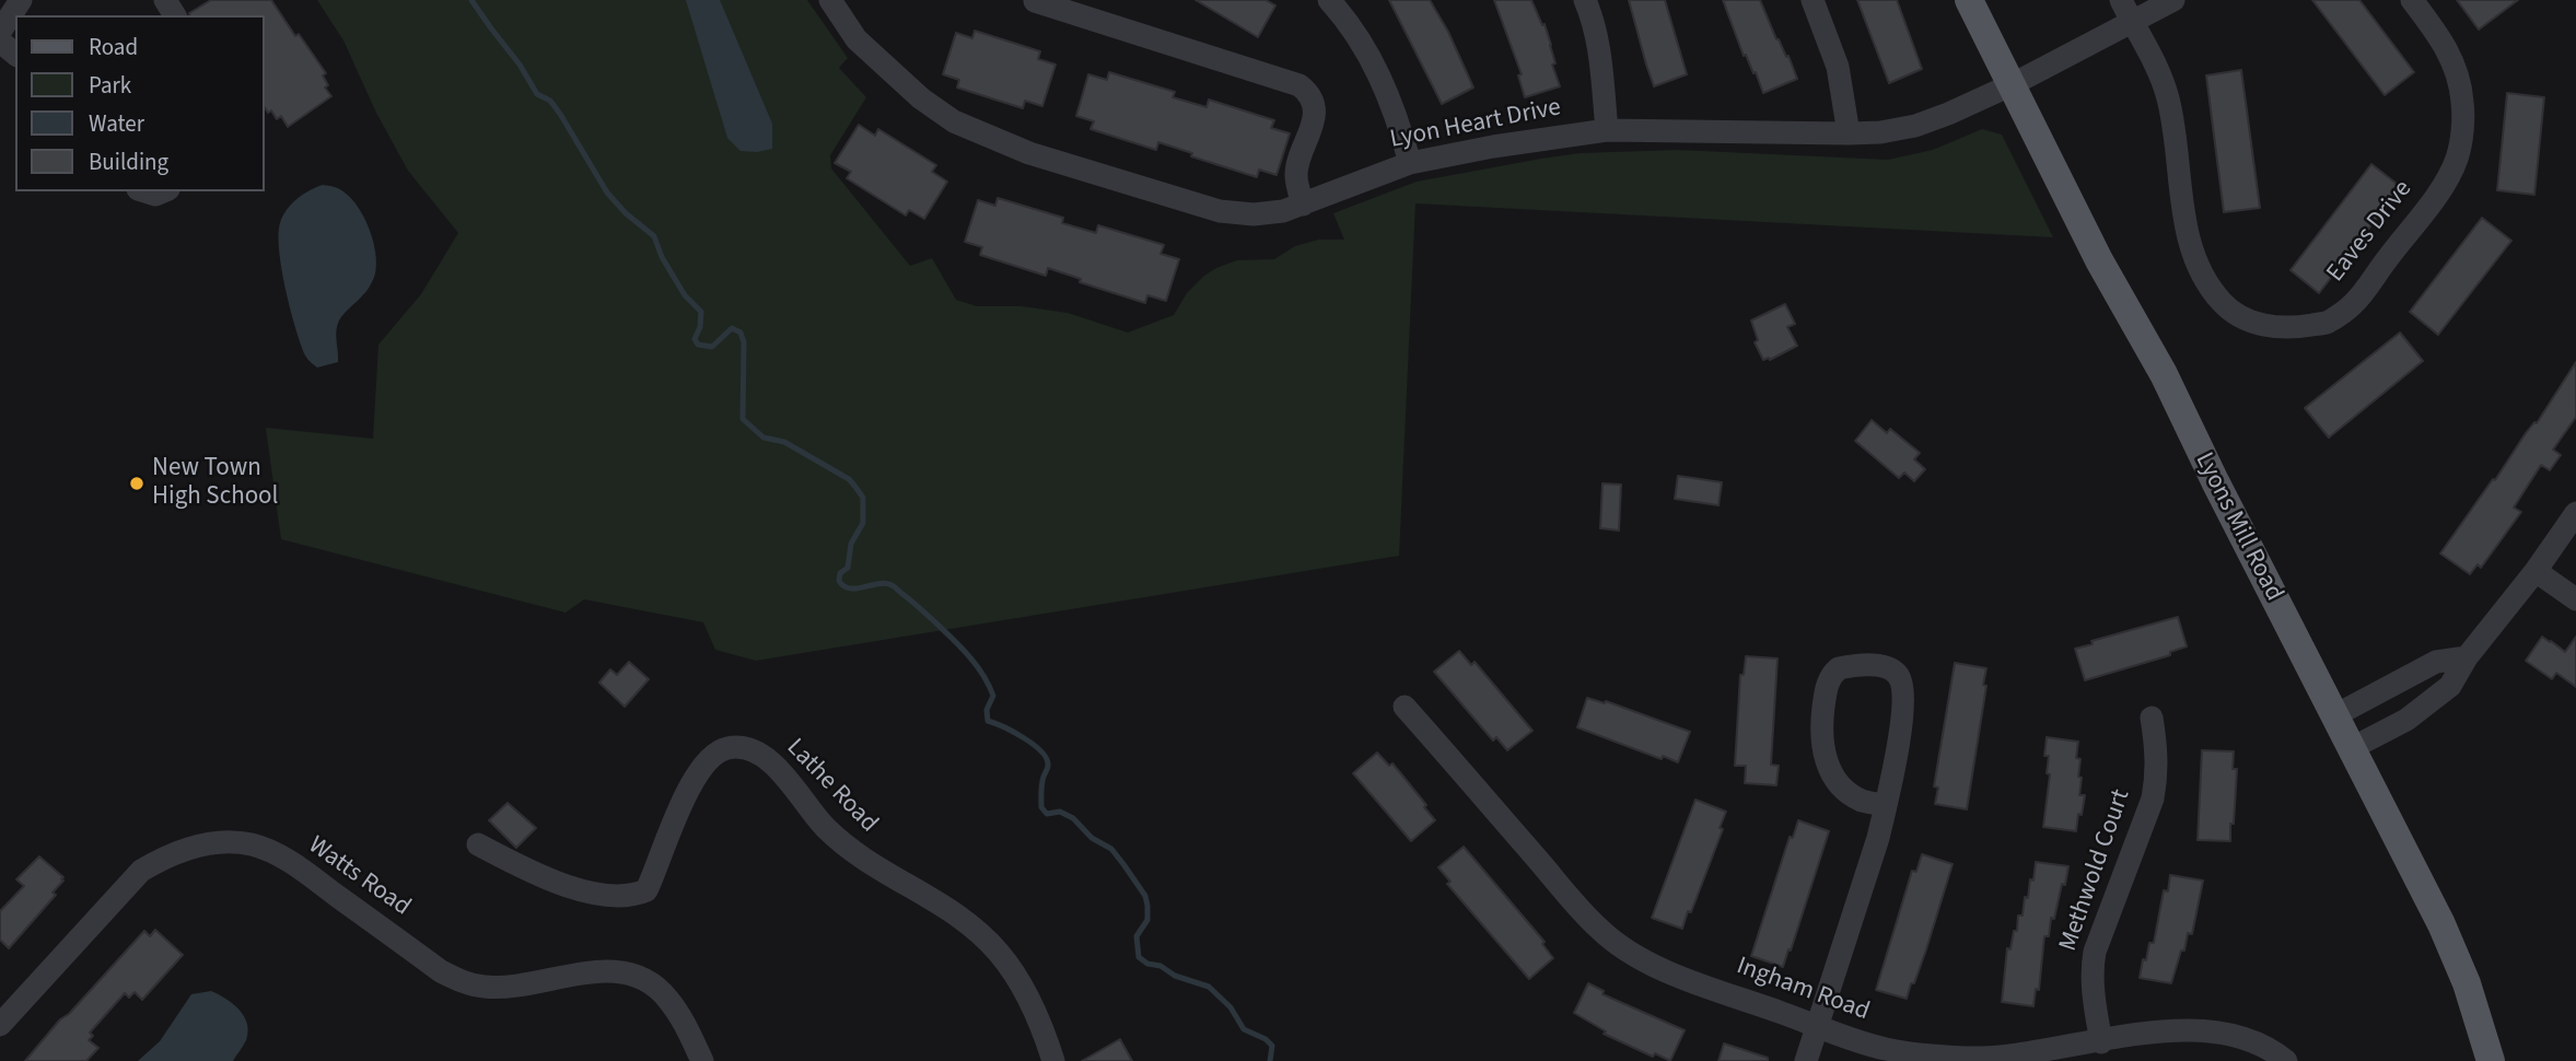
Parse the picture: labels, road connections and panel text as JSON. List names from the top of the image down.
{
  "streets": {
    "main road": ["Lyons Mill Road"],
    "street": [
      "Lyon Heart Drive",
      "Eaves Drive",
      "Lathe Road",
      "Methwold Court",
      "Watts Road",
      "Ingham Road"
    ]
  },
  "crossings": [
    ["Lyon Heart Drive", "Eaves Drive"],
    ["Lyon Heart Drive", "Lyons Mill Road"],
    ["Methwold Court", "Ingham Road"]
  ],
  "places": ["New Town High School"],
  "legend": [
    "Road",
    "Park",
    "Water",
    "Building"
  ]
}
